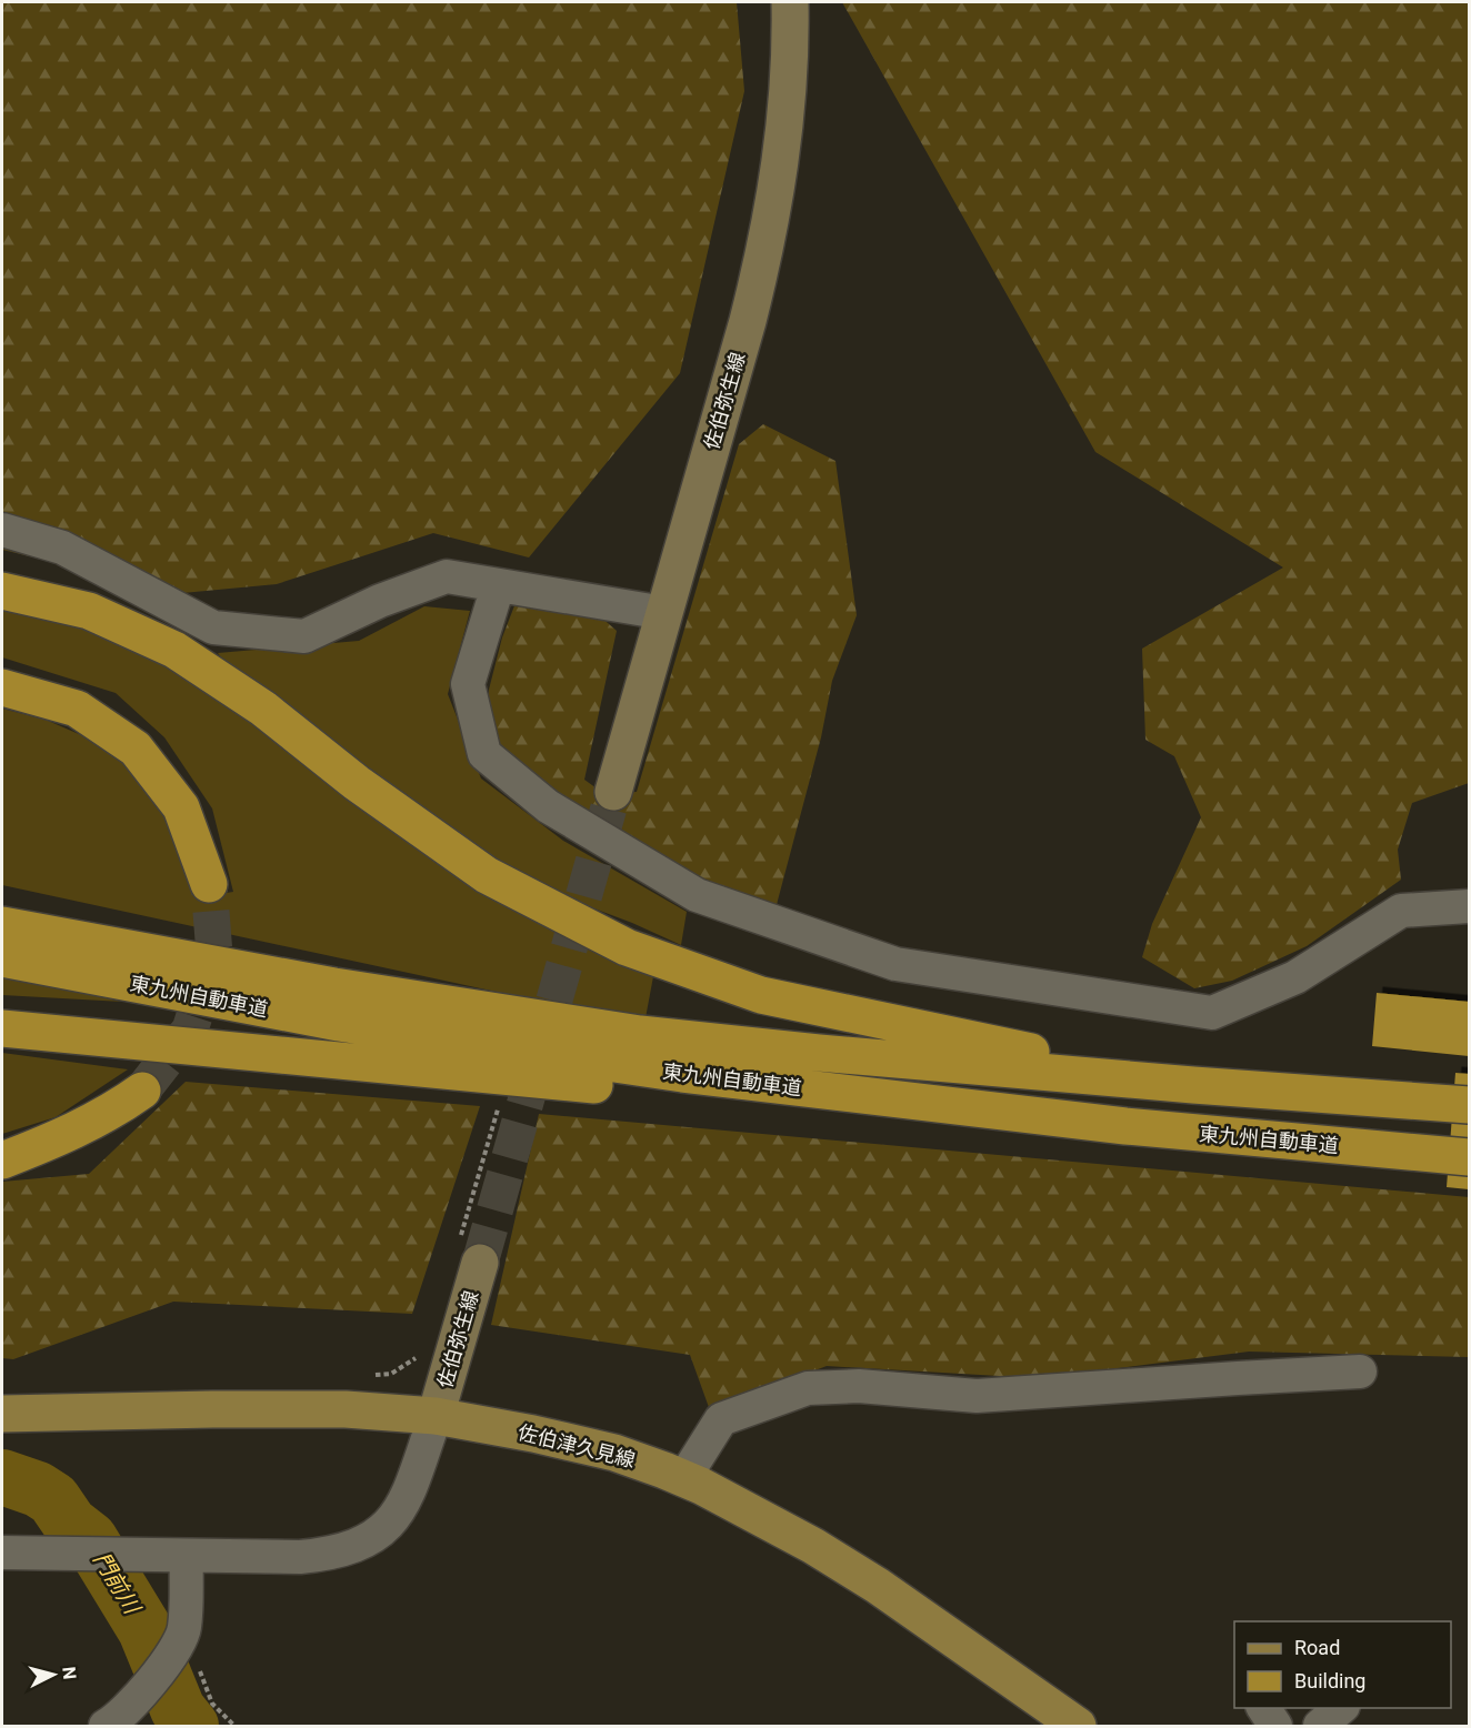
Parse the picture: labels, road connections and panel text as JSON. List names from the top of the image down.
{
  "streets": {
    "highway": ["東九州自動車道"],
    "main road": ["佐伯弥生線", "佐伯津久見線"]
  },
  "crossings": [
    ["佐伯弥生線", "佐伯津久見線"]
  ],
  "water": ["門前川"],
  "legend": ["Road", "Building"],
  "north": "right"
}
